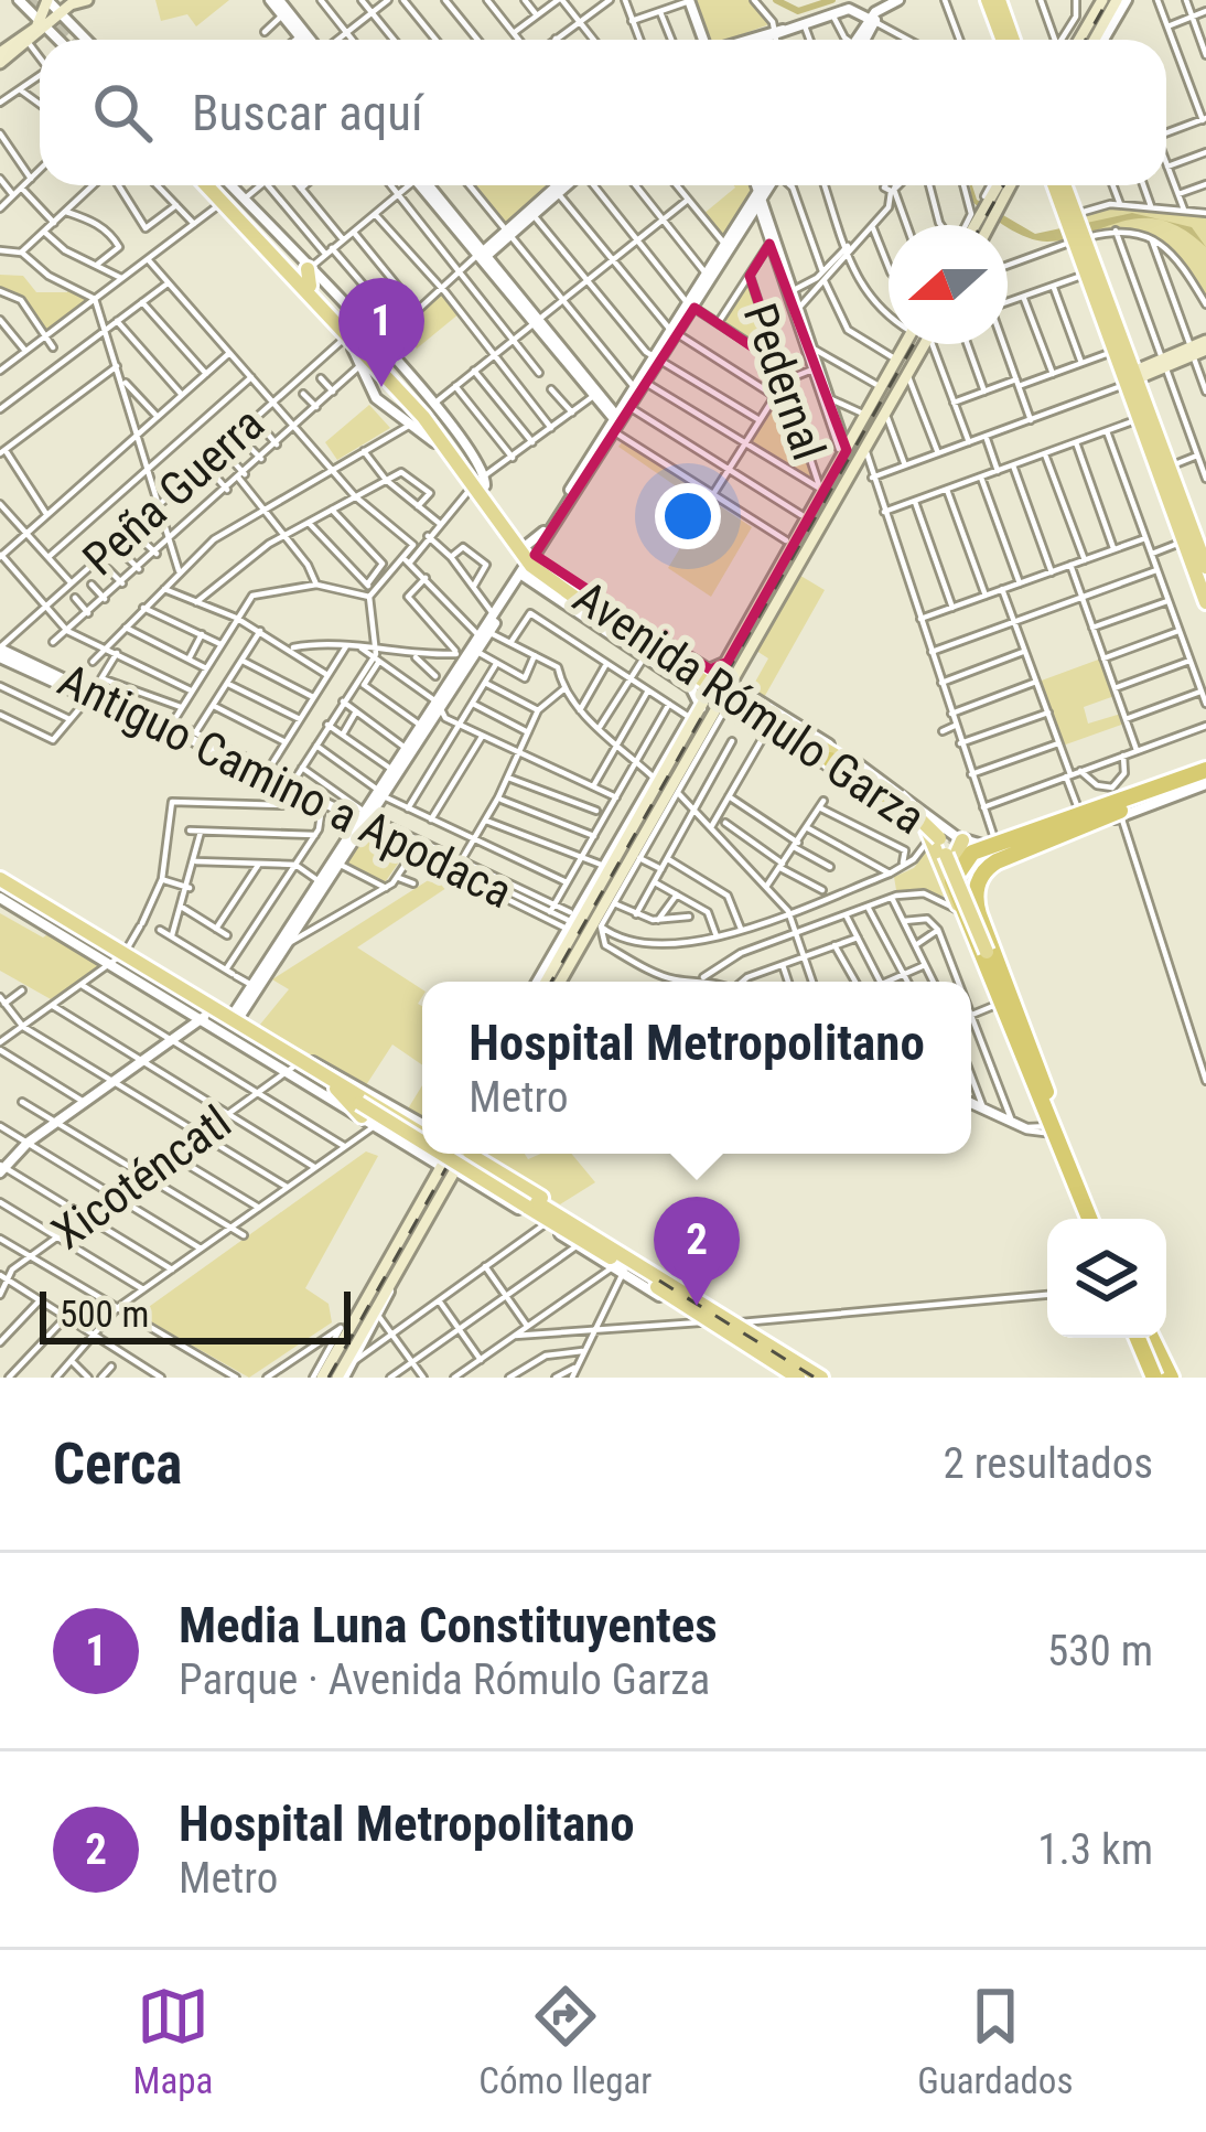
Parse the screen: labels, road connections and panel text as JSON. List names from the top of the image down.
{
  "streets": {
    "main road": ["Avenida Rómulo Garza"],
    "street": [
      "Pedernal",
      "Peña Guerra",
      "Antiguo Camino a Apodaca",
      "Xicoténcatl"
    ]
  },
  "crossings": [
    ["Peña Guerra", "Avenida Rómulo Garza"],
    ["Peña Guerra", "Antiguo Camino a Apodaca"]
  ],
  "scale_bar": "500 m",
  "north": "left",
  "page": {
    "search": "Buscar aquí",
    "pins": ["1", "2"],
    "popup": ["Hospital Metropolitano", "Metro"],
    "scale": "500 m",
    "heading": ["Cerca", "2 resultados"],
    "list": [
      {
        "mark": "1",
        "name": "Media Luna Constituyentes",
        "note": "Parque · Avenida Rómulo Garza",
        "value": "530 m"
      },
      {
        "mark": "2",
        "name": "Hospital Metropolitano",
        "note": "Metro",
        "value": "1.3 km"
      }
    ],
    "nav": ["Mapa", "Cómo llegar", "Guardados"]
  }
}
